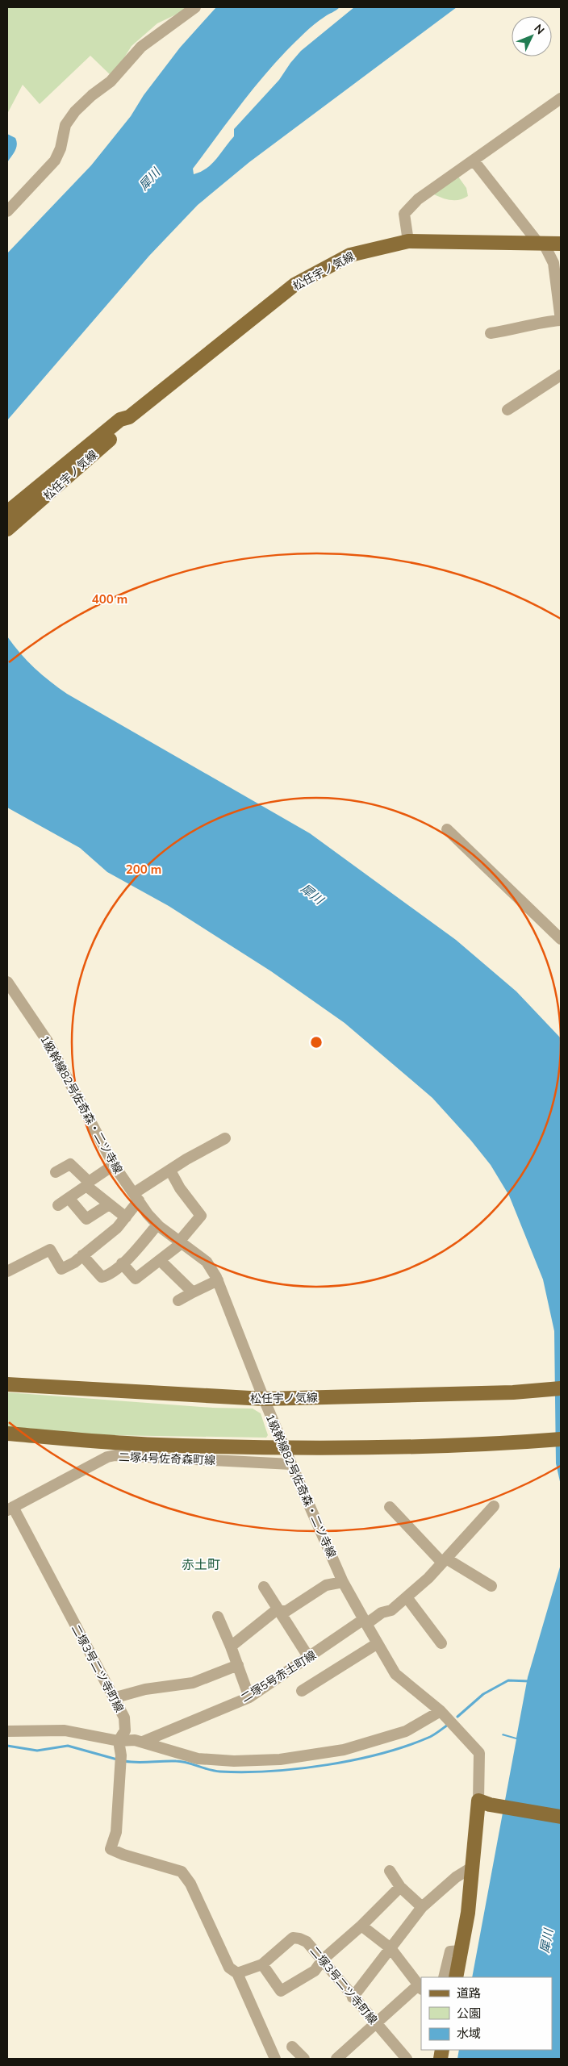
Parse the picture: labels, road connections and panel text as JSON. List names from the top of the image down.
{
  "streets": {
    "main road": ["松任宇ノ気線"],
    "street": [
      "1級幹線82号佐奇森・二ツ寺線",
      "二塚4号佐奇森町線",
      "二塚3号二ツ寺町線",
      "二塚5号赤土町線"
    ]
  },
  "crossings": [
    ["松任宇ノ気線", "1級幹線82号佐奇森・二ツ寺線"],
    ["1級幹線82号佐奇森・二ツ寺線", "二塚4号佐奇森町線"],
    ["1級幹線82号佐奇森・二ツ寺線", "二塚5号赤土町線"],
    ["二塚4号佐奇森町線", "二塚3号二ツ寺町線"]
  ],
  "districts": ["赤土町"],
  "water": ["犀川"],
  "legend": ["道路", "公園", "水域"],
  "north": "top right",
  "rings": ["400 m", "200 m"]
}
